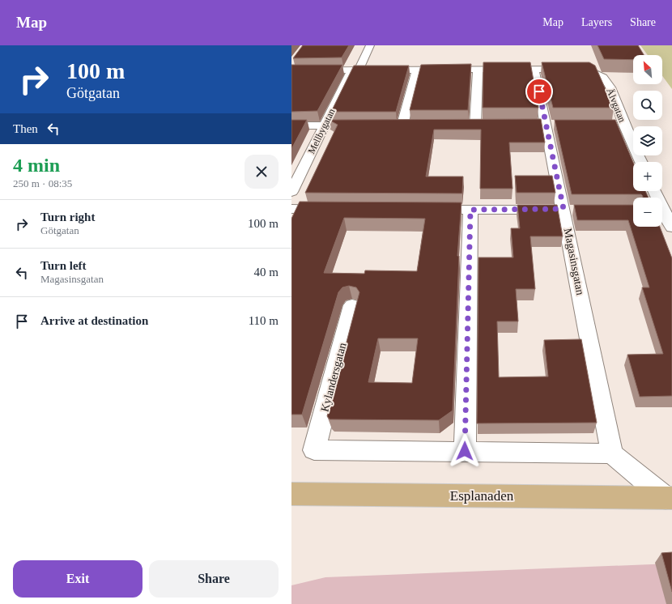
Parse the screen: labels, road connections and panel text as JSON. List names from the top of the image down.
{
  "streets": {
    "main road": ["Esplanaden"],
    "street": [
      "Älvgatan",
      "Mellbygatan",
      "Magasinsgatan",
      "Kylandersgatan"
    ]
  },
  "crossings": [
    ["Älvgatan", "Magasinsgatan"]
  ],
  "north": "top left",
  "page": {
    "header": "Map",
    "nav": ["Map", "Layers", "Share"],
    "turn": ["100 m", "Götgatan"],
    "map_buttons": ["+", "−"],
    "then": "Then",
    "heading": ["4 min", "250 m · 08:35"],
    "list": [
      {
        "name": "Turn right",
        "note": "Götgatan",
        "value": "100 m"
      },
      {
        "name": "Turn left",
        "note": "Magasinsgatan",
        "value": "40 m"
      },
      {
        "name": "Arrive at destination",
        "value": "110 m"
      }
    ],
    "buttons": ["Exit", "Share"]
  }
}
